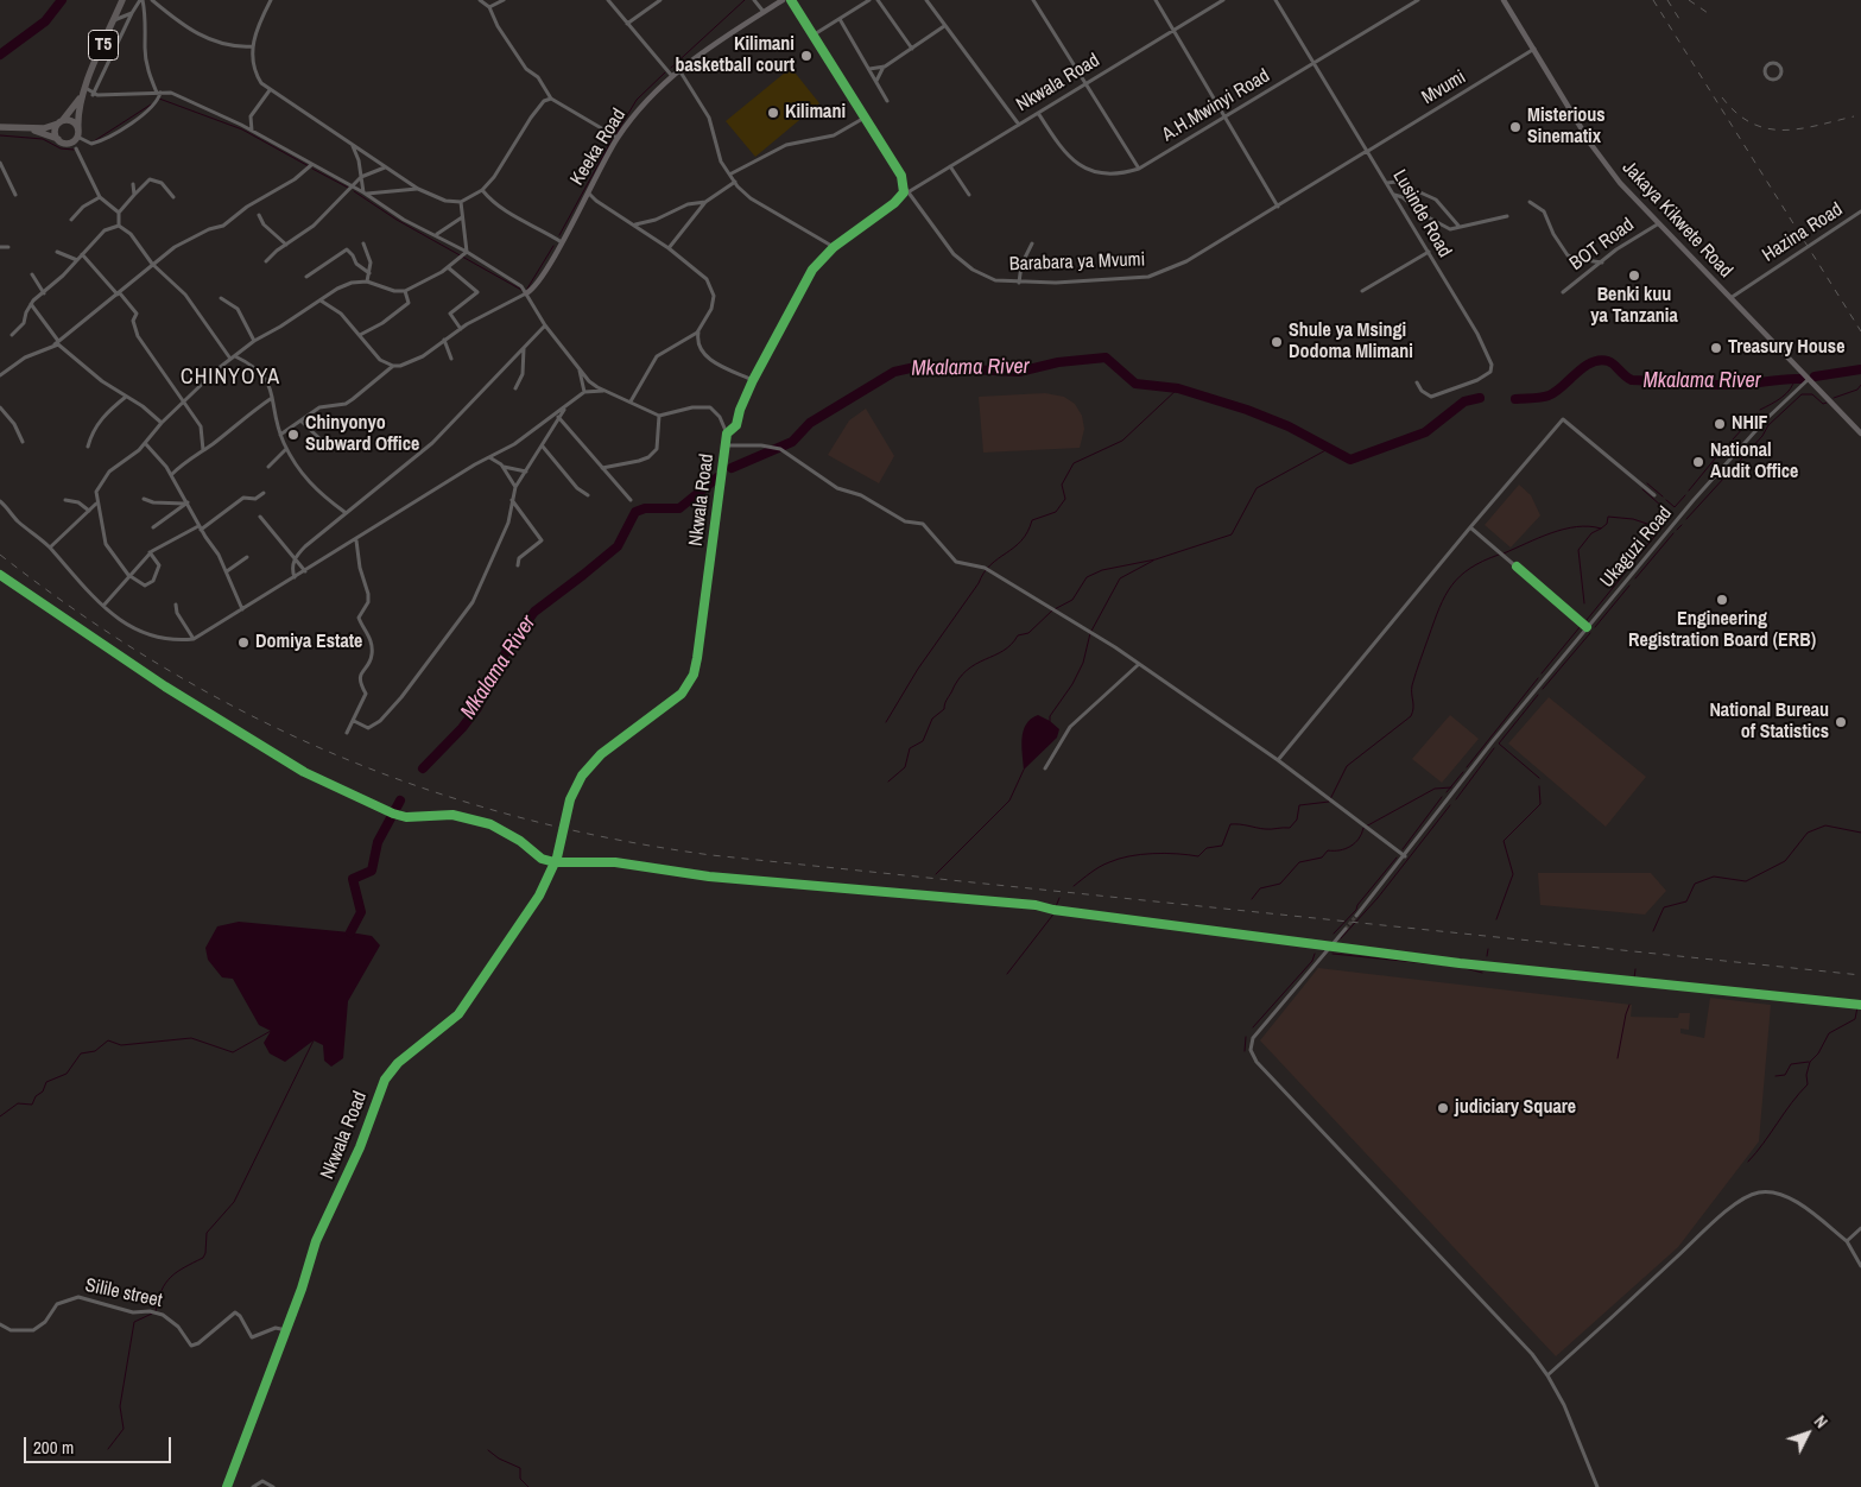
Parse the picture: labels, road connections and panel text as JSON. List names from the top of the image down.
{
  "streets": {
    "highway": ["T5"],
    "street": [
      "Nkwala Road",
      "Mvumi",
      "A.H.Mwinyi Road",
      "Keeka Road",
      "Lusinde Road",
      "Jakaya Kikwete Road",
      "Hazina Road",
      "BOT Road",
      "Barabara ya Mvumi",
      "Ukaguzi Road",
      "Silile street"
    ]
  },
  "crossings": [
    ["Nkwala Road", "A.H.Mwinyi Road"],
    ["Nkwala Road", "Barabara ya Mvumi"],
    ["Nkwala Road", "Silile street"],
    ["Mvumi", "Lusinde Road"],
    ["Mvumi", "Jakaya Kikwete Road"],
    ["Mvumi", "Barabara ya Mvumi"],
    ["A.H.Mwinyi Road", "Lusinde Road"],
    ["Lusinde Road", "Barabara ya Mvumi"],
    ["Jakaya Kikwete Road", "Hazina Road"],
    ["Jakaya Kikwete Road", "BOT Road"],
    ["Jakaya Kikwete Road", "Ukaguzi Road"]
  ],
  "districts": ["CHINYOYA"],
  "water": ["Mkalama River"],
  "places": [
    "Kilimani basketball court",
    "Kilimani",
    "Misterious Sinematix",
    "Benki kuu ya Tanzania",
    "Shule ya Msingi Dodoma Mlimani",
    "Treasury House",
    "NHIF",
    "Chinyonyo Subward Office",
    "National Audit Office",
    "Engineering Registration Board (ERB)",
    "Domiya Estate",
    "National Bureau of Statistics",
    "judiciary Square"
  ],
  "scale_bar": "200 m",
  "north": "top right"
}
